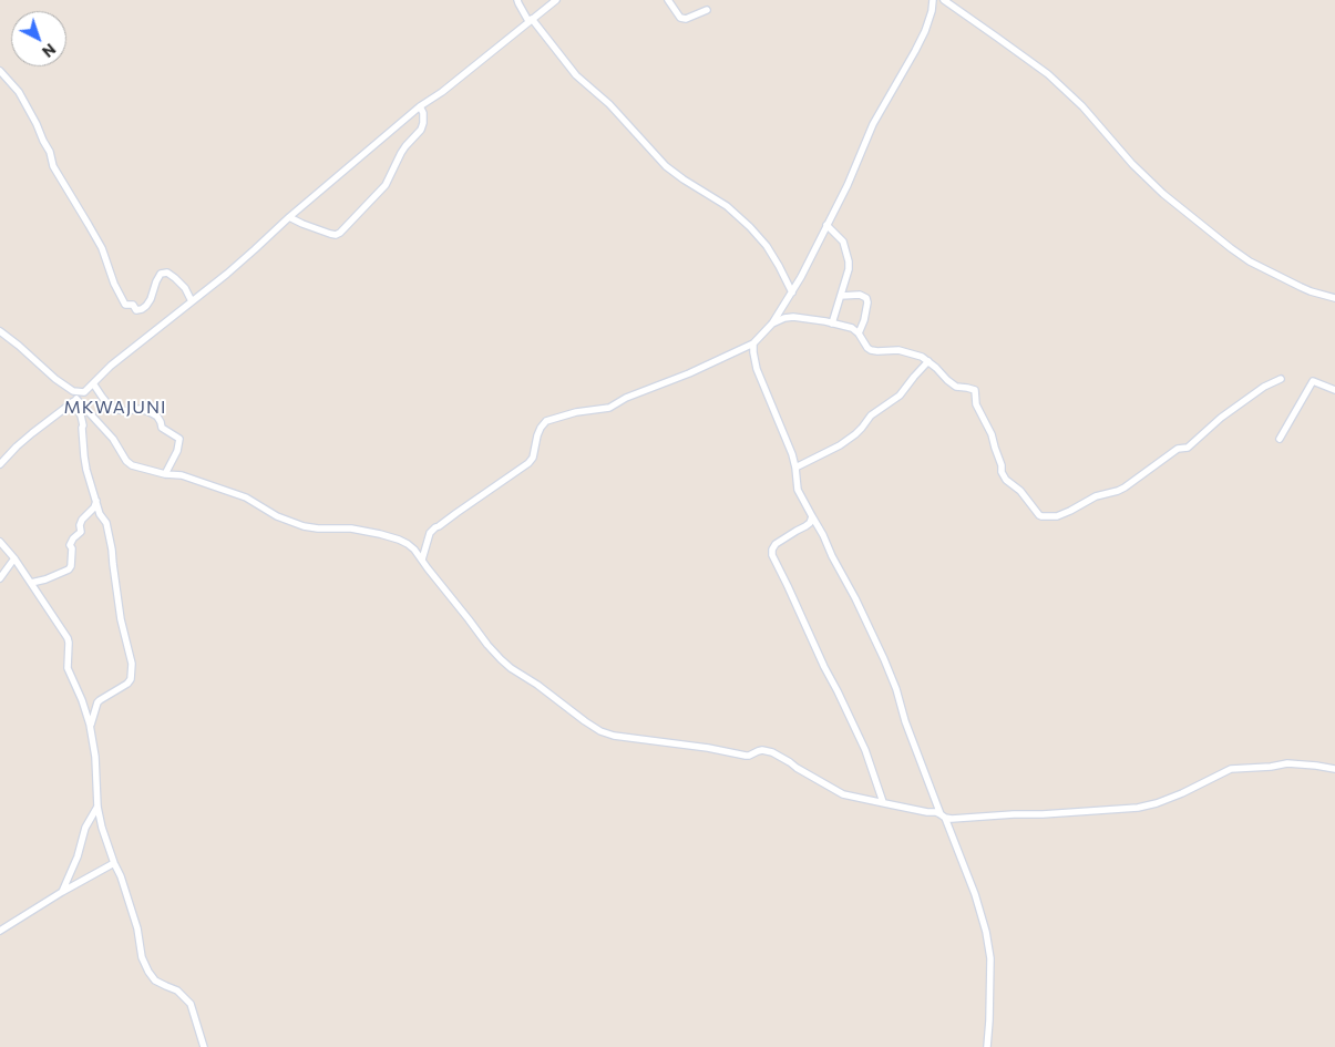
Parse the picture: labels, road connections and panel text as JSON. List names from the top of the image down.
{
  "districts": ["MKWAJUNI"],
  "north": "bottom right"
}
